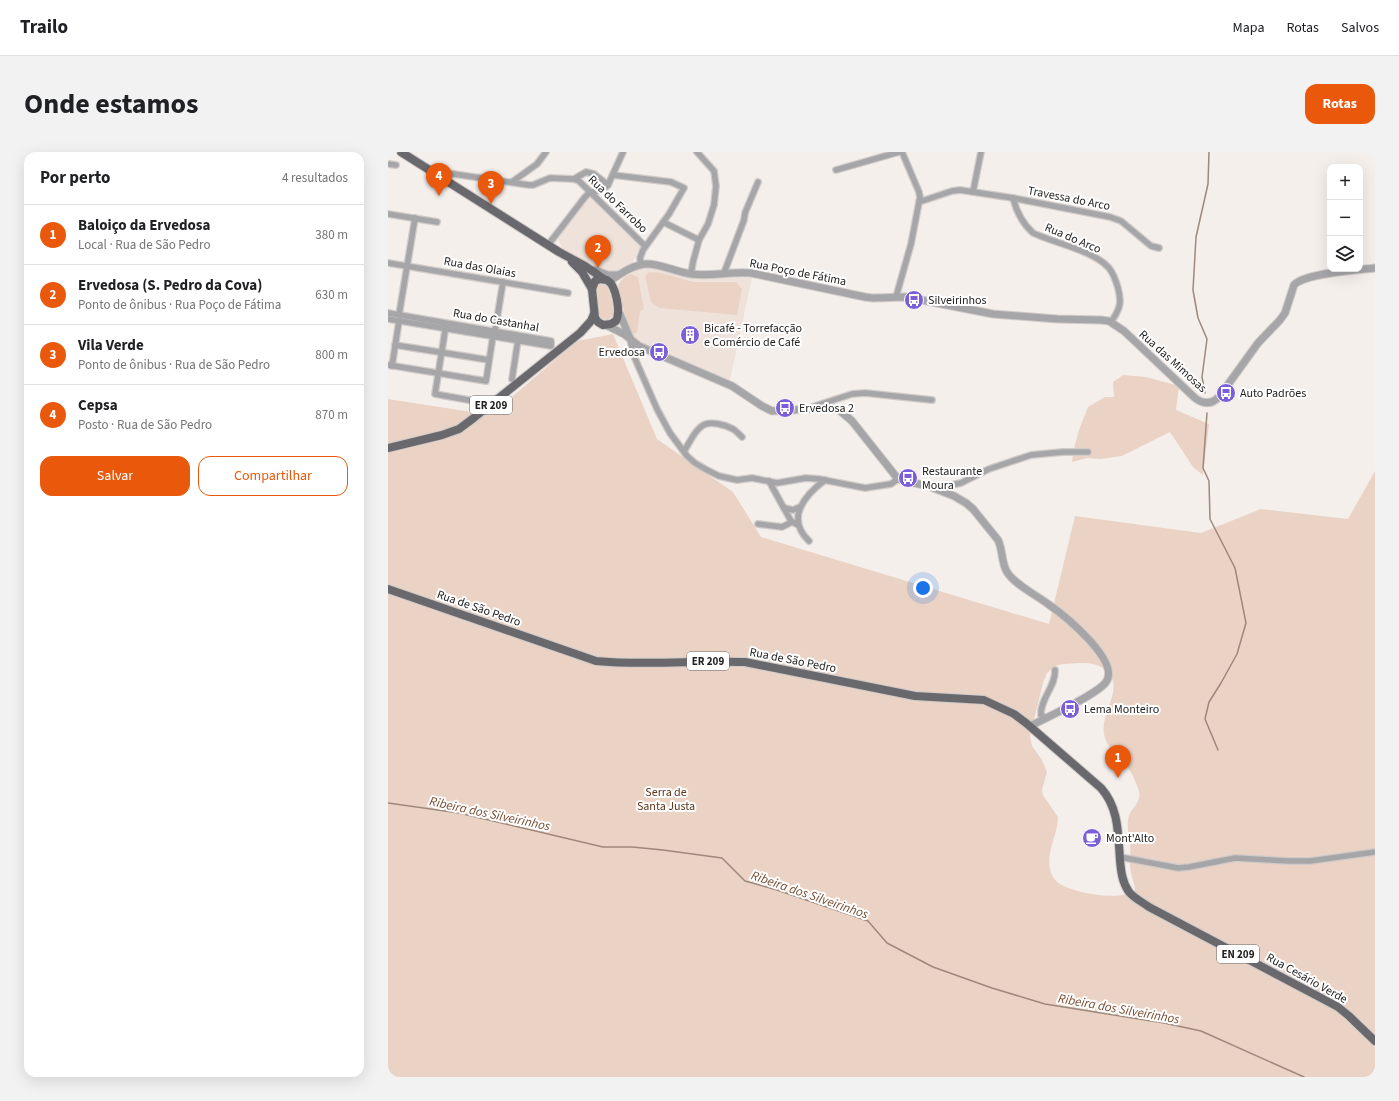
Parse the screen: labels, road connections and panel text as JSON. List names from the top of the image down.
{
  "streets": {
    "main road": [
      "ER 209",
      "Rua de São Pedro",
      "EN 209",
      "Rua Cesário Verde"
    ],
    "street": [
      "Travessa do Arco",
      "Rua do Farrobo",
      "Rua do Arco",
      "Rua das Olaias",
      "Rua Poço de Fátima",
      "Rua do Castanhal",
      "Rua das Mimosas"
    ]
  },
  "crossings": [
    ["Travessa do Arco", "Rua do Arco"],
    ["Rua do Arco", "Rua das Mimosas"],
    ["Rua de São Pedro", "Rua Cesário Verde"]
  ],
  "water": ["Ribeira dos Silveirinhos"],
  "parks": ["Serra de Santa Justa"],
  "places": {
    "bus stop": [
      "Silveirinhos",
      "Ervedosa",
      "Auto Padrões",
      "Ervedosa 2",
      "Restaurante Moura",
      "Lema Monteiro"
    ],
    "building": ["Bicafé - Torrefacção e Comércio de Café"],
    "cafe": ["Mont'Alto"]
  },
  "page": {
    "header": "Trailo",
    "nav": ["Mapa", "Rotas", "Salvos"],
    "title": "Onde estamos",
    "buttons": [
      "Rotas",
      ["Salvar", "Compartilhar"]
    ],
    "heading": ["Por perto", "4 resultados"],
    "pins": [
      "4",
      "3",
      "2",
      "1"
    ],
    "map_buttons": ["+", "−"],
    "list": [
      {
        "mark": "1",
        "name": "Baloiço da Ervedosa",
        "note": "Local · Rua de São Pedro",
        "value": "380 m"
      },
      {
        "mark": "2",
        "name": "Ervedosa (S. Pedro da Cova)",
        "note": "Ponto de ônibus · Rua Poço de Fátima",
        "value": "630 m"
      },
      {
        "mark": "3",
        "name": "Vila Verde",
        "note": "Ponto de ônibus · Rua de São Pedro",
        "value": "800 m"
      },
      {
        "mark": "4",
        "name": "Cepsa",
        "note": "Posto · Rua de São Pedro",
        "value": "870 m"
      }
    ]
  }
}
